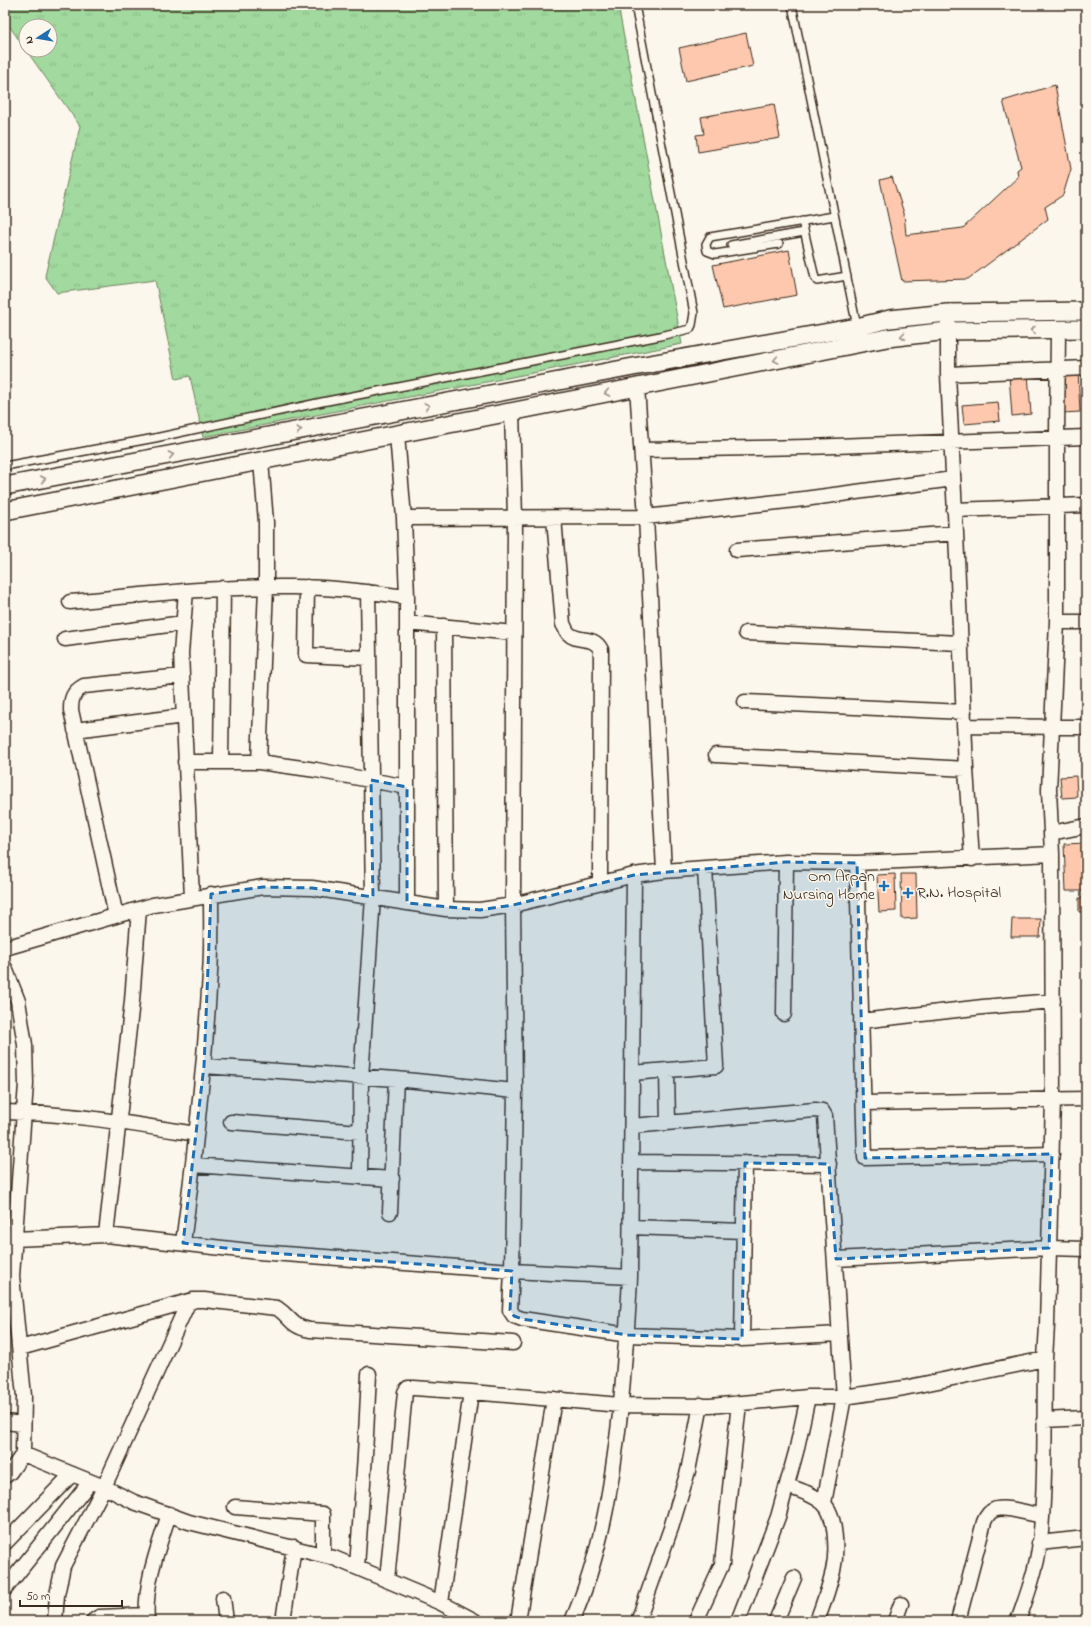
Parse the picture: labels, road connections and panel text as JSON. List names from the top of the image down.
{
  "places": {
    "health": ["Om Arpan Nursing Home", "R.N. Hospital"]
  },
  "scale_bar": "50 m",
  "north": "left"
}
